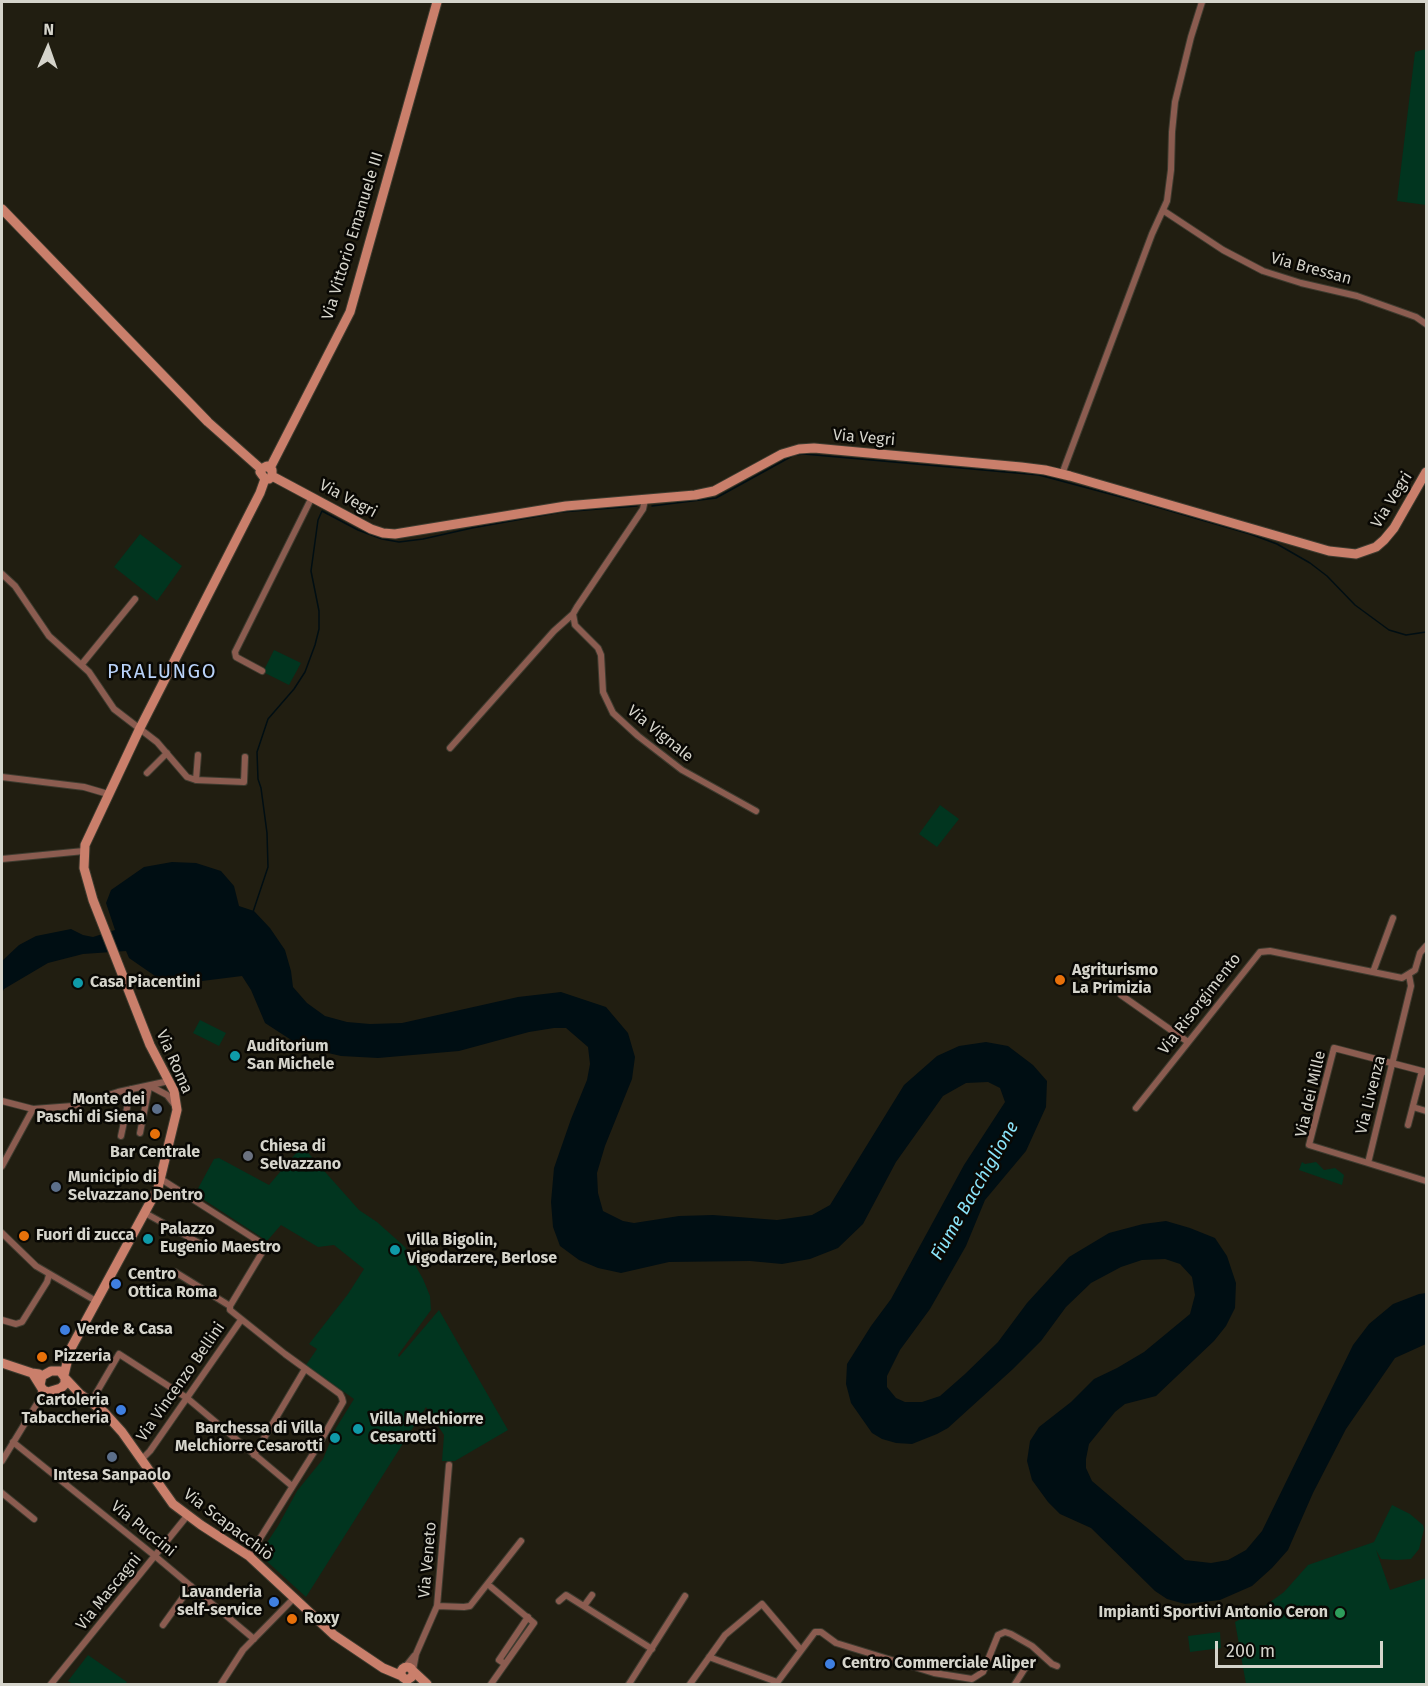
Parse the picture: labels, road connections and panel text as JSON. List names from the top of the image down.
{
  "streets": {
    "street": [
      "Via Vittorio Emanuele III",
      "Via Bressan",
      "Via Vegri",
      "Via Vignale",
      "Via Risorgimento",
      "Via Roma",
      "Via dei Mille",
      "Via Livenza",
      "Via Vincenzo Bellini",
      "Via Scapacchiò",
      "Via Puccini",
      "Via Veneto",
      "Via Mascagni"
    ]
  },
  "crossings": [
    ["Via Vittorio Emanuele III", "Via Vegri"],
    ["Via Vittorio Emanuele III", "Via Roma"],
    ["Via Risorgimento", "Via Livenza"],
    ["Via Roma", "Via Scapacchiò"],
    ["Via dei Mille", "Via Livenza"],
    ["Via Vincenzo Bellini", "Via Scapacchiò"],
    ["Via Scapacchiò", "Via Veneto"],
    ["Via Scapacchiò", "Via Mascagni"],
    ["Via Puccini", "Via Mascagni"]
  ],
  "districts": ["PRALUNGO"],
  "water": ["Fiume Bacchiglione"],
  "places": [
    "Agriturismo La Primizia",
    "Casa Piacentini",
    "Auditorium San Michele",
    "Monte dei Paschi di Siena",
    "Bar Centrale",
    "Chiesa di Selvazzano",
    "Municipio di Selvazzano Dentro",
    "Fuori di zucca",
    "Palazzo Eugenio Maestro",
    "Villa Bigolin, Vigodarzere, Berlose",
    "Centro Ottica Roma",
    "Verde & Casa",
    "Pizzeria",
    "Cartoleria Tabaccheria",
    "Villa Melchiorre Cesarotti",
    "Barchessa di Villa Melchiorre Cesarotti",
    "Intesa Sanpaolo",
    "Lavanderia self-service",
    "Impianti Sportivi Antonio Ceron",
    "Roxy",
    "Centro Commerciale Alìper"
  ],
  "scale_bar": "200 m",
  "north": "top"
}
